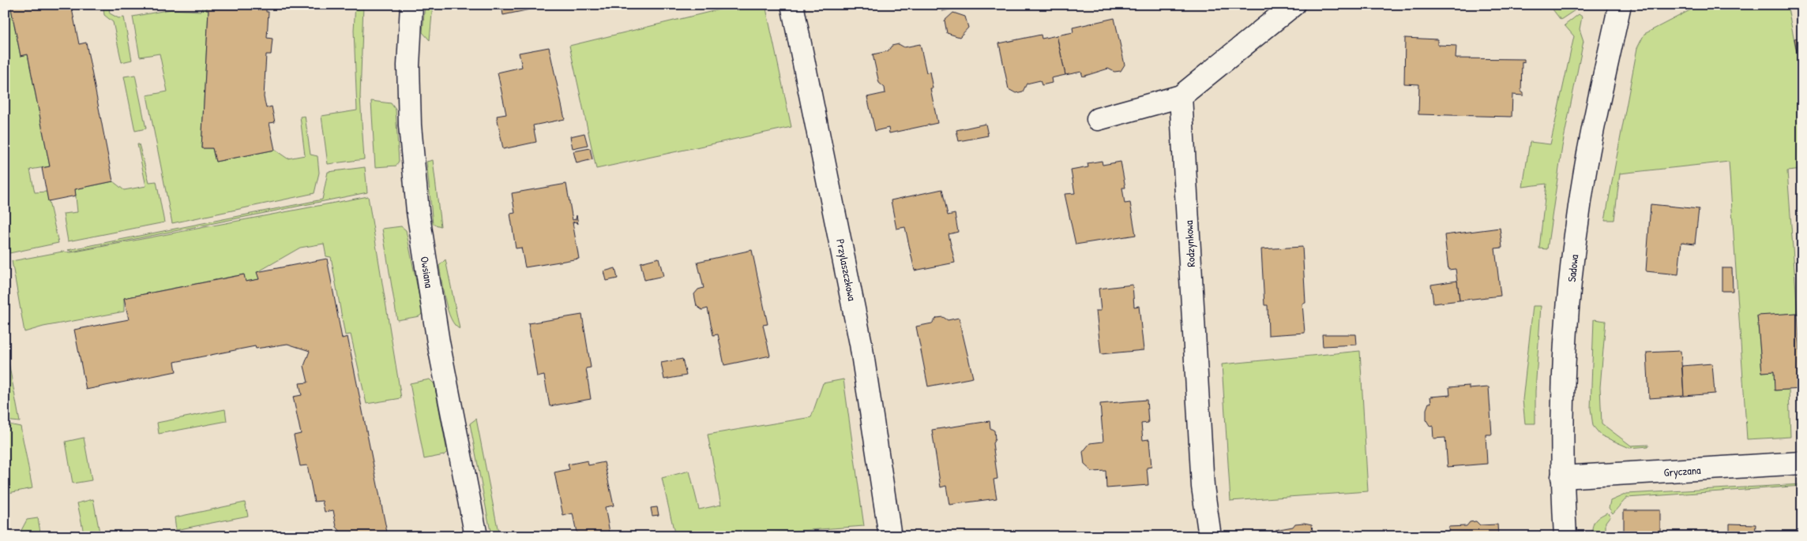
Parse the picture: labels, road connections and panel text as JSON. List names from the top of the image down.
{
  "streets": {
    "street": [
      "Rodzynkowa",
      "Sadowa",
      "Przylaszczkowa",
      "Owsiana",
      "Gryczana"
    ]
  },
  "crossings": [
    ["Sadowa", "Gryczana"]
  ]
}
